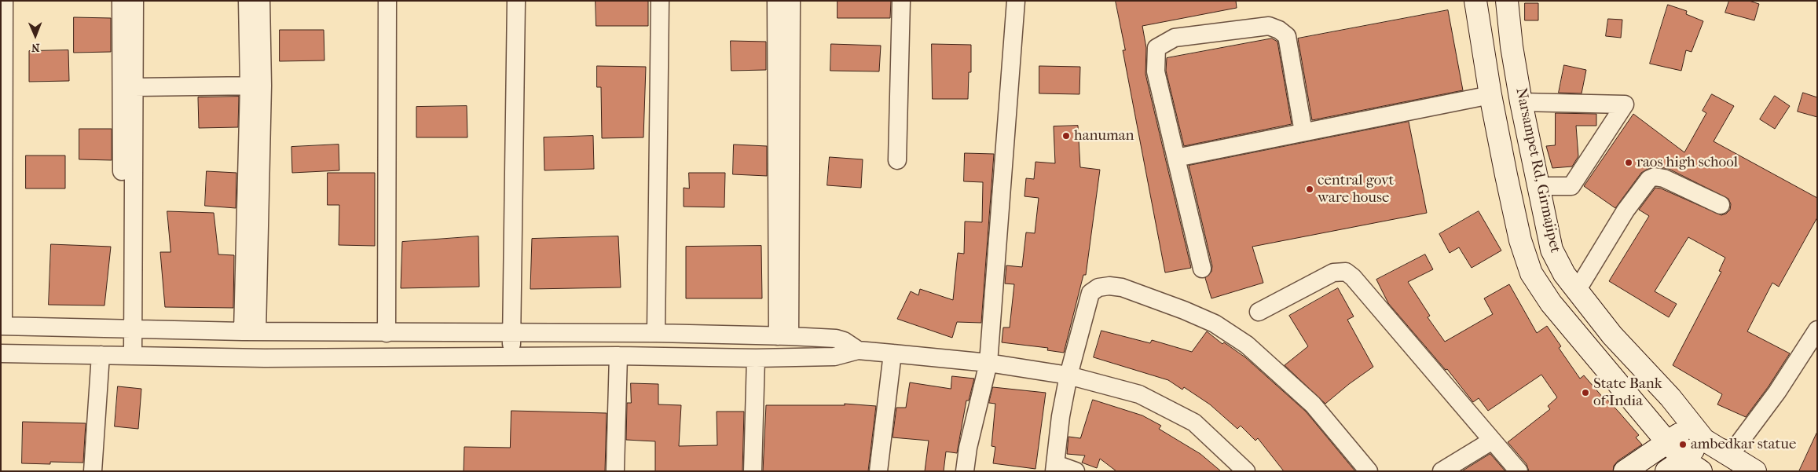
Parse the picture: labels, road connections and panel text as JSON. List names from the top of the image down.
{
  "streets": {
    "main road": ["Narsampet Rd, Girmajipet"]
  },
  "places": [
    "hanuman",
    "raos high school",
    "central govt ware house",
    "State Bank of India",
    "ambedkar statue"
  ],
  "north": "bottom"
}
